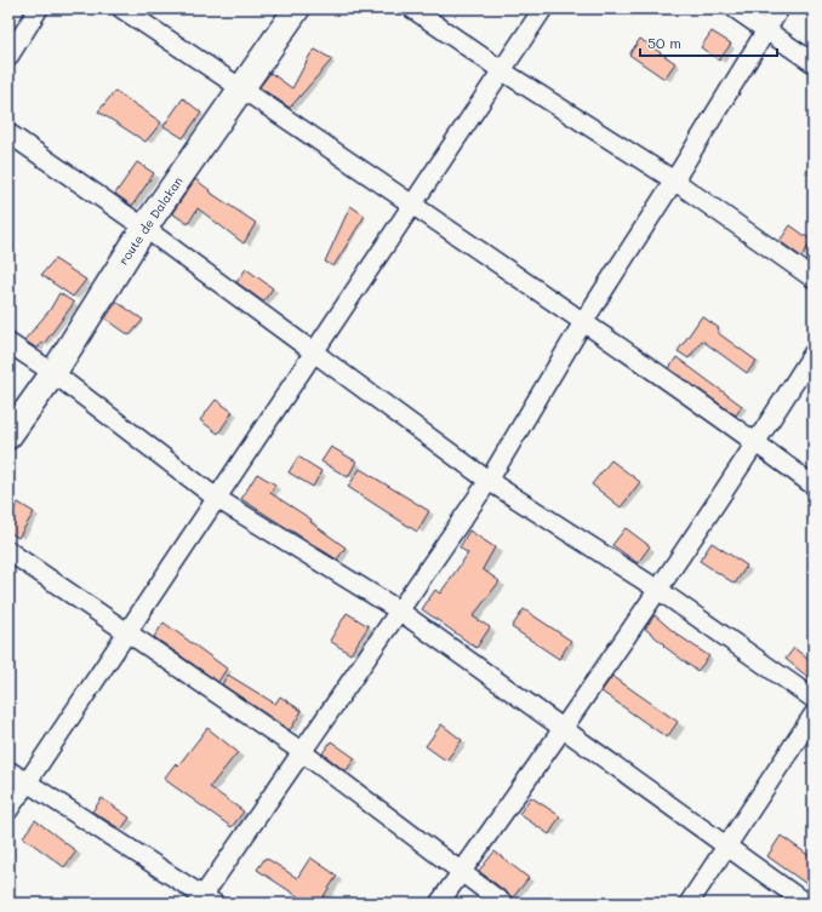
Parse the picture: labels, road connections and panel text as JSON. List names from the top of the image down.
{
  "streets": {
    "street": ["route de Dalakan"]
  },
  "scale_bar": "50 m"
}
